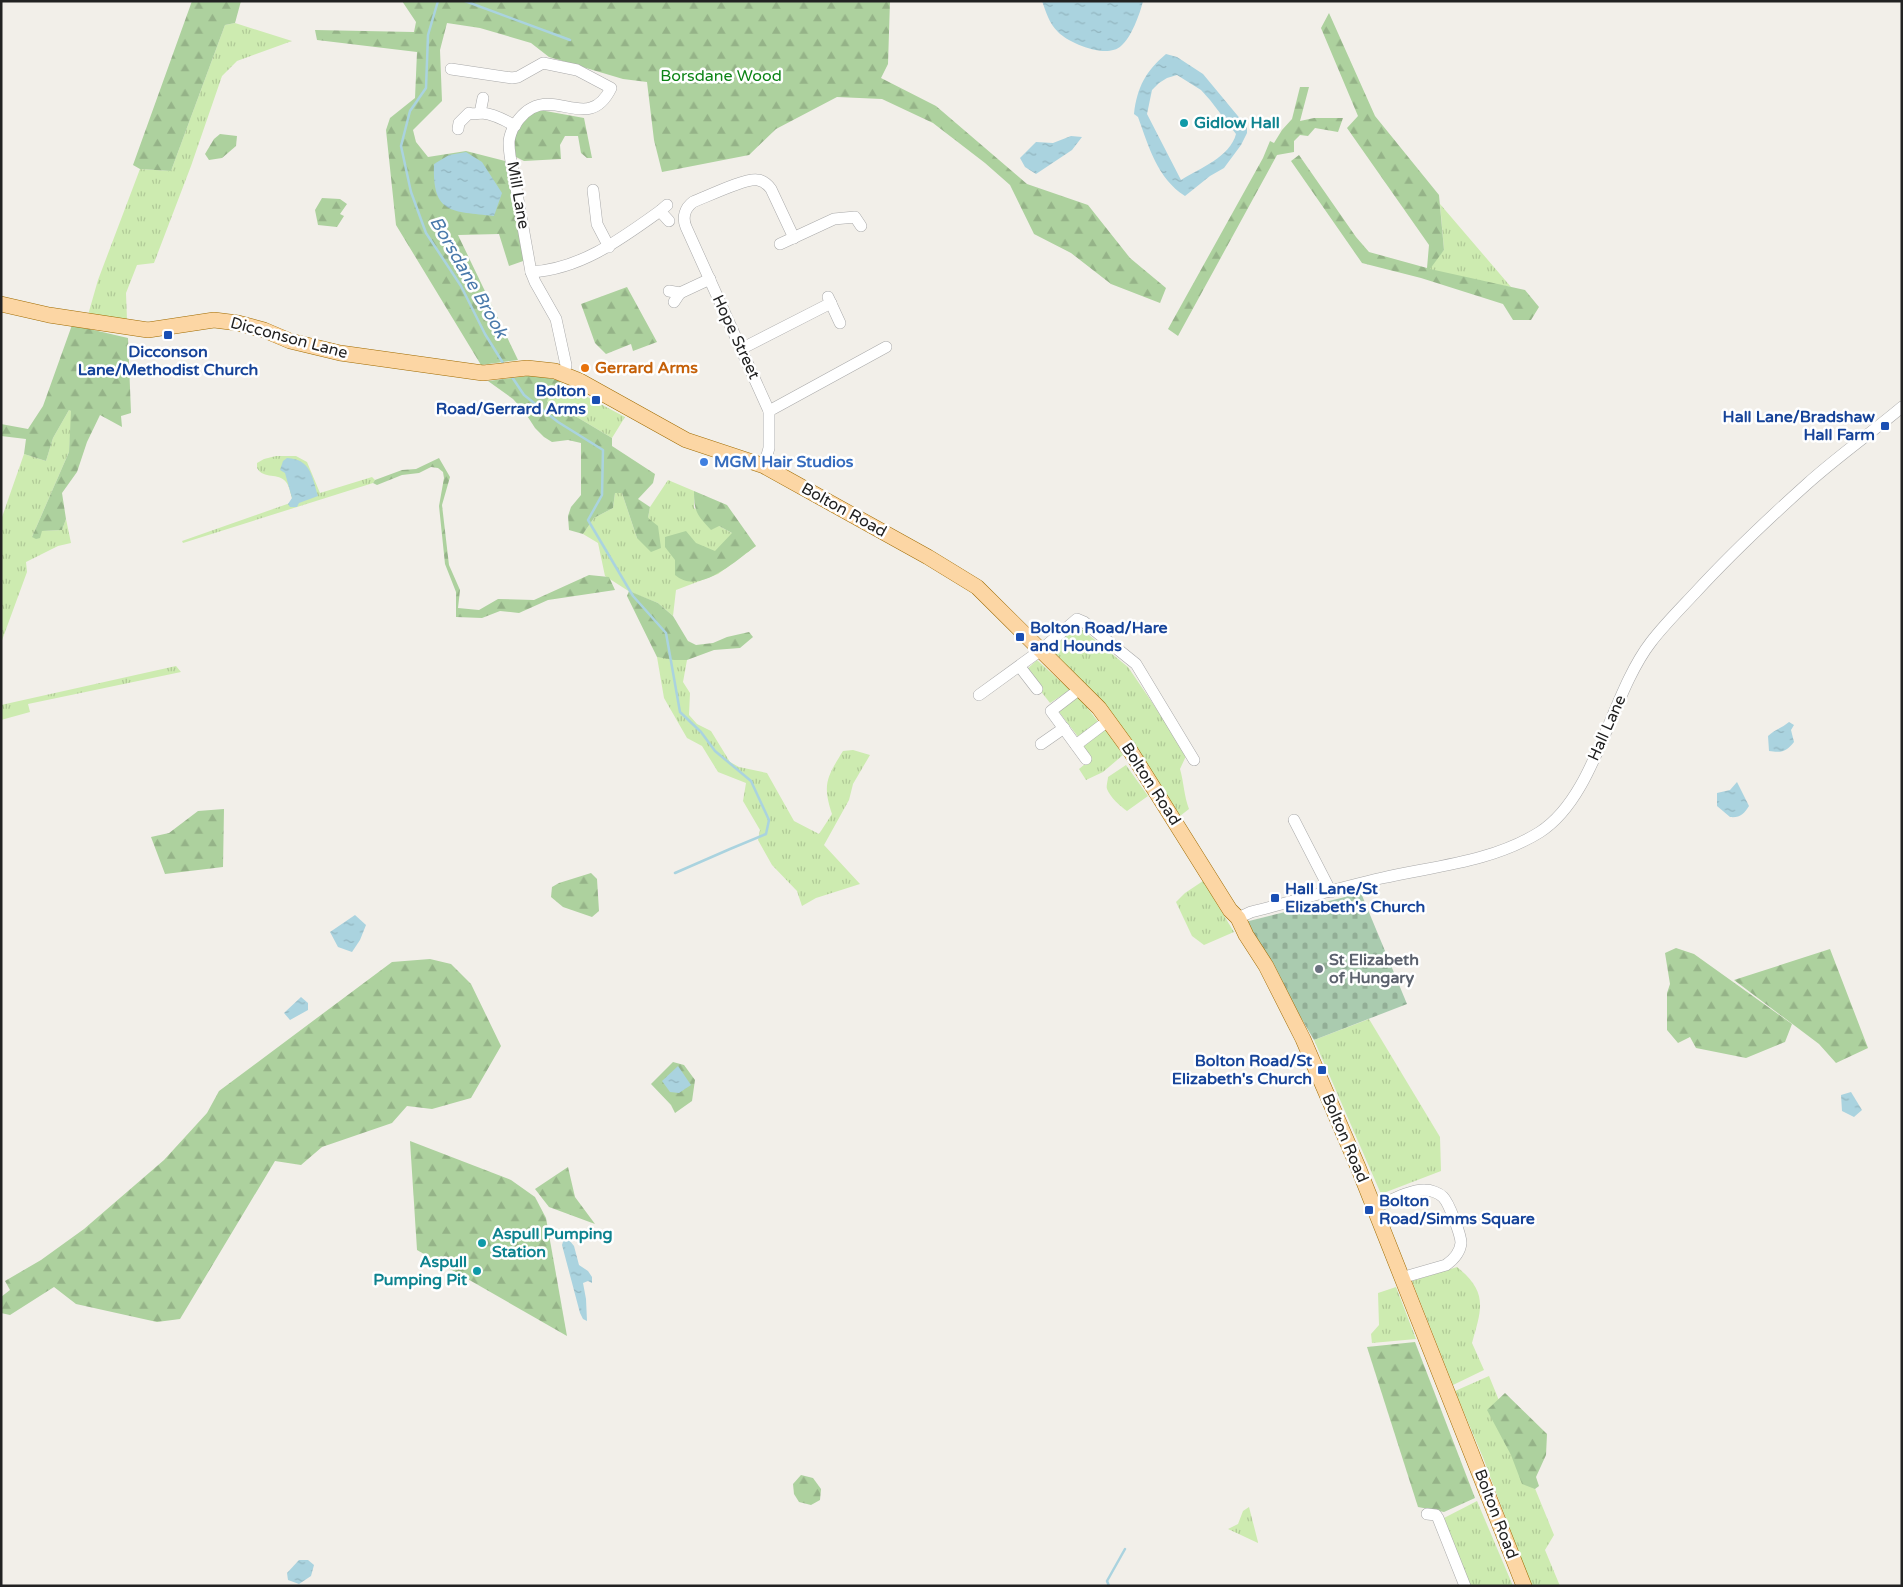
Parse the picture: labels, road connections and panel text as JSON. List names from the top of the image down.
{
  "streets": {
    "main road": ["Dicconson Lane", "Bolton Road"],
    "street": ["Mill Lane", "Hope Street", "Hall Lane"]
  },
  "crossings": [
    ["Mill Lane", "Bolton Road"],
    ["Hope Street", "Bolton Road"],
    ["Dicconson Lane", "Bolton Road"],
    ["Bolton Road", "Hall Lane"]
  ],
  "water": ["Borsdane Brook"],
  "parks": ["Borsdane Wood"],
  "places": {
    "other": [
      "Gidlow Hall",
      "Gerrard Arms",
      "MGM Hair Studios",
      "St Elizabeth of Hungary",
      "Aspull Pumping Station",
      "Aspull Pumping Pit"
    ],
    "transit": [
      "Dicconson Lane/Methodist Church",
      "Bolton Road/Gerrard Arms",
      "Hall Lane/Bradshaw Hall Farm",
      "Bolton Road/Hare and Hounds",
      "Hall Lane/St Elizabeth's Church",
      "Bolton Road/St Elizabeth's Church",
      "Bolton Road/Simms Square"
    ]
  }
}
